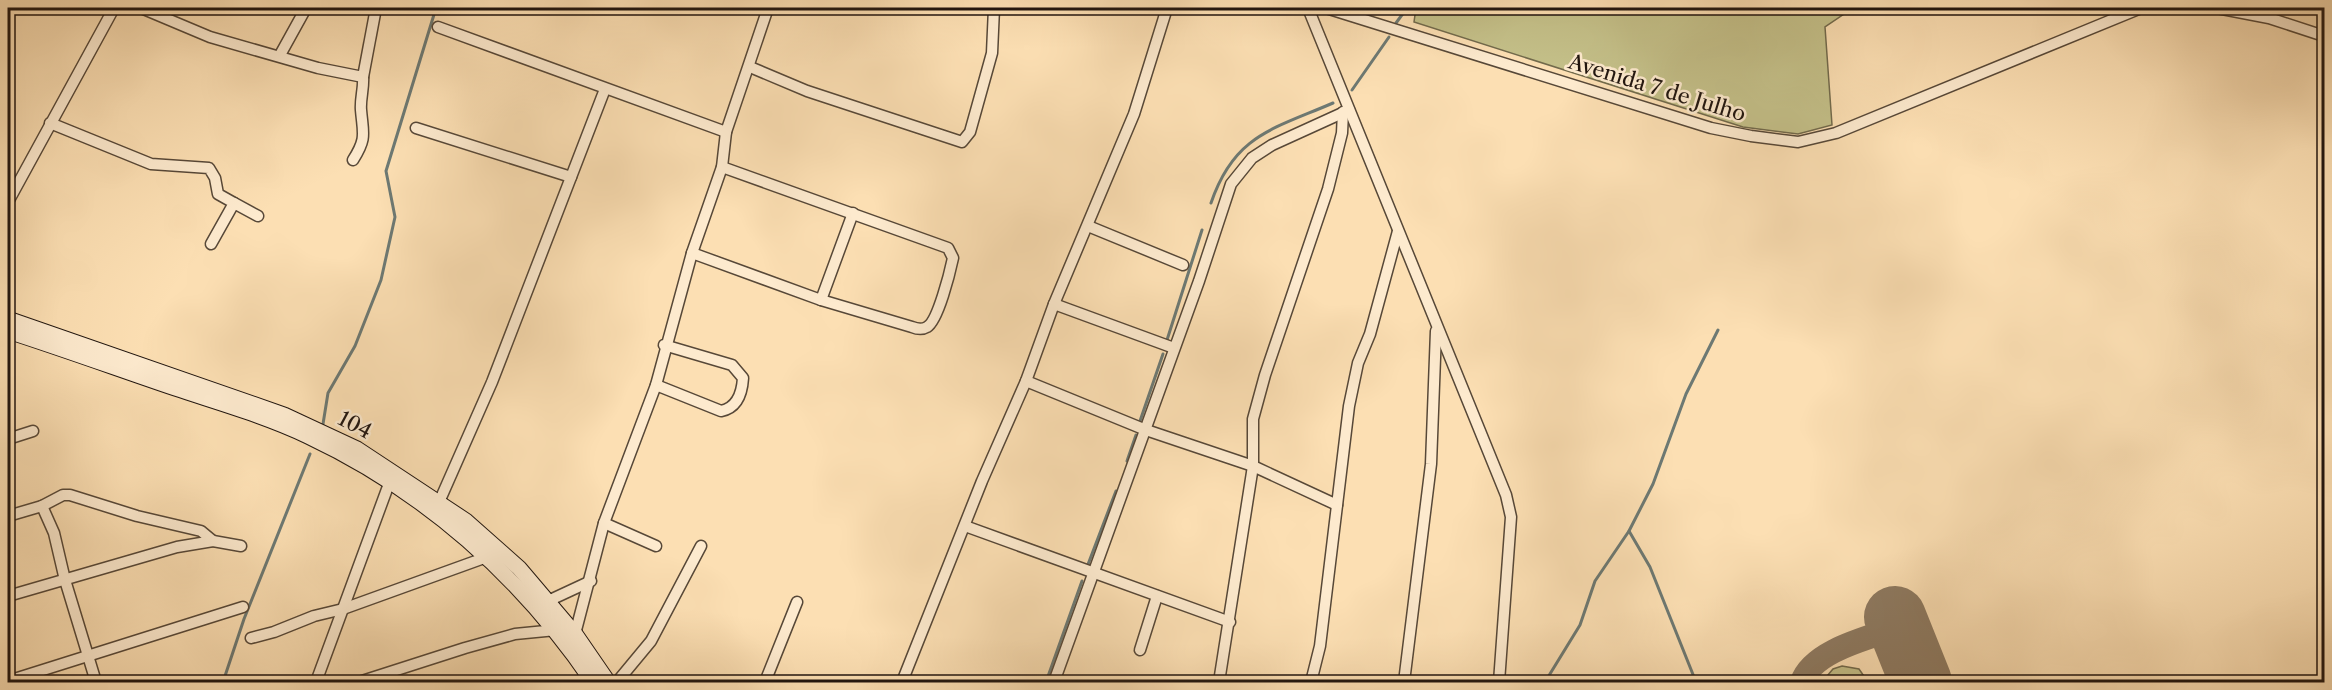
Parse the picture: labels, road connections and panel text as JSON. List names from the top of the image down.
{
  "streets": {
    "street": ["Avenida 7 de Julho", "104"]
  }
}
